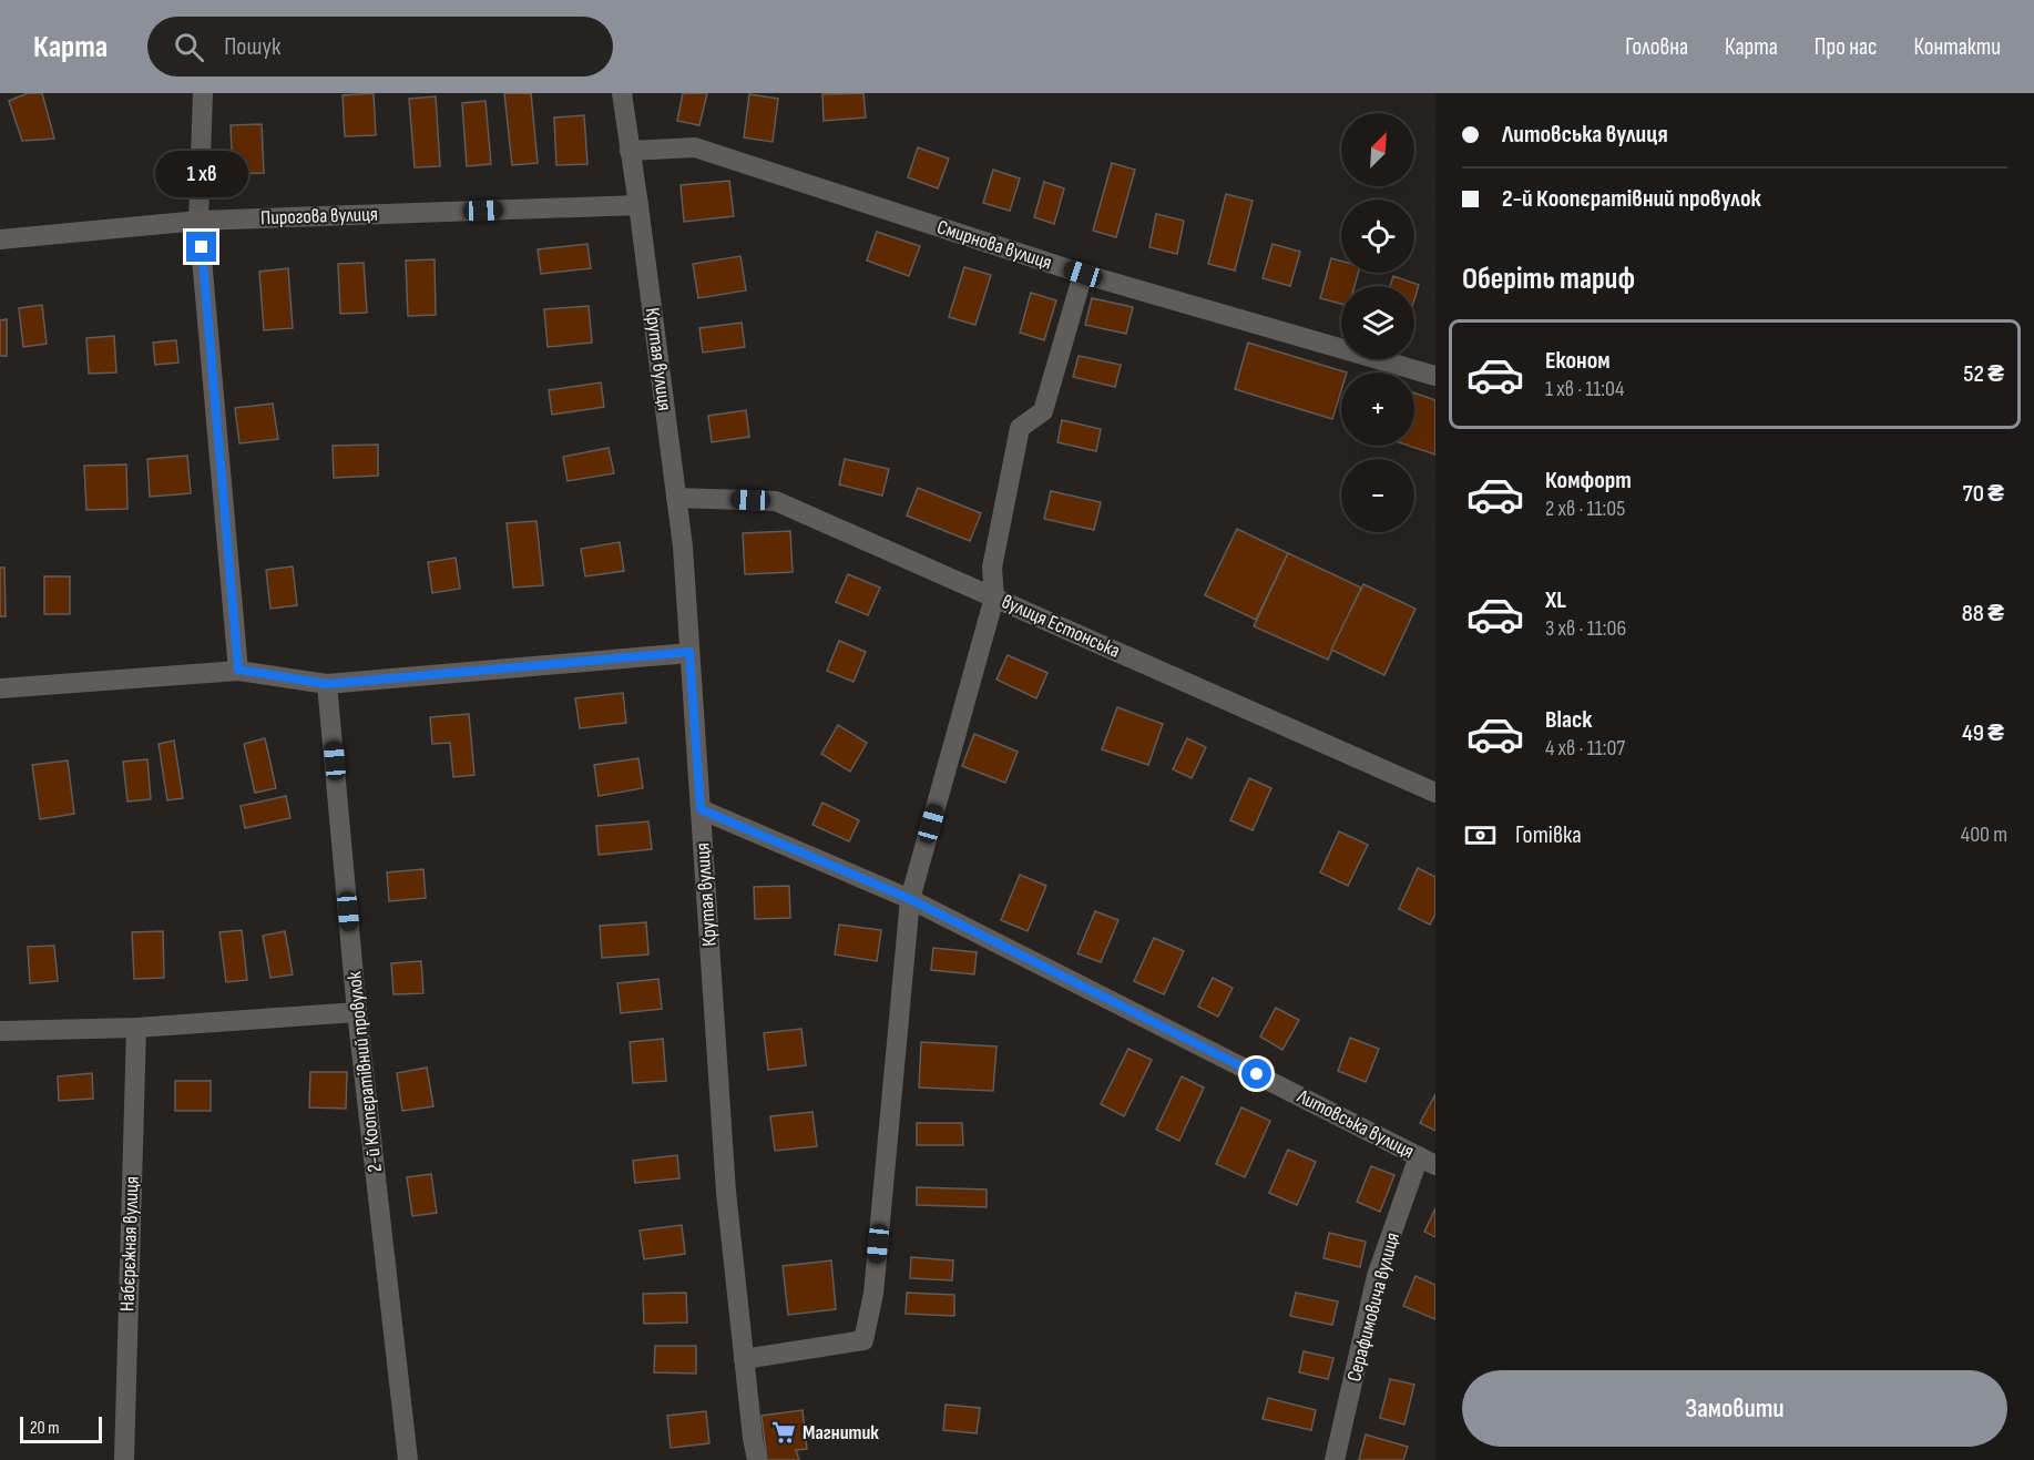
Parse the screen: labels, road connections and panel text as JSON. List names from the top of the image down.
{
  "streets": {
    "street": [
      "Пирогова вулиця",
      "Смирнова вулиця",
      "Крутая вулиця",
      "вулиця Естонська",
      "2-й Коопєратівний провулок",
      "Литовська вулиця",
      "Набєрєжная вулиця",
      "Серафимовича вулиця"
    ]
  },
  "crossings": [
    ["Пирогова вулиця", "Крутая вулиця"],
    ["Смирнова вулиця", "Крутая вулиця"],
    ["Крутая вулиця", "вулиця Естонська"],
    ["Крутая вулиця", "Литовська вулиця"],
    ["Литовська вулиця", "Серафимовича вулиця"]
  ],
  "places": {
    "supermarket": ["Магнитик"]
  },
  "scale_bar": "20 m",
  "north": "top right",
  "page": {
    "header": "Карта",
    "search": "Пошук",
    "nav": [
      "Головна",
      "Карта",
      "Про нас",
      "Контакти"
    ],
    "banner": ["Литовська вулиця", "2-й Коопєратівний провулок"],
    "map_buttons": ["+", "−"],
    "bubble": "1 хв",
    "heading": "Оберіть тариф",
    "list": [
      {
        "name": "Економ",
        "note": "1 хв · 11:04",
        "value": "52 ₴"
      },
      {
        "name": "Комфорт",
        "note": "2 хв · 11:05",
        "value": "70 ₴"
      },
      {
        "name": "XL",
        "note": "3 хв · 11:06",
        "value": "88 ₴"
      },
      {
        "name": "Black",
        "note": "4 хв · 11:07",
        "value": "49 ₴"
      }
    ],
    "pay": ["Готівка", "400 m"],
    "buttons": "Замовити",
    "scale": "20 m"
  }
}
